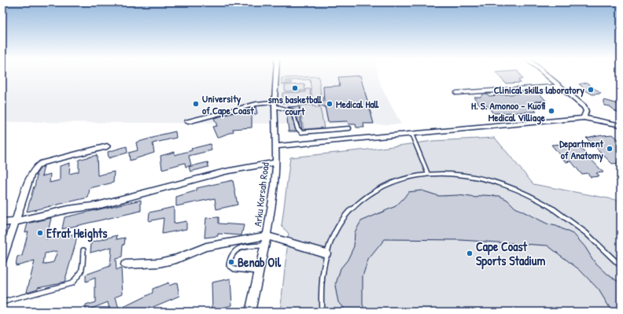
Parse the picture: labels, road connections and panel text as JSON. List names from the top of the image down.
{
  "streets": {
    "street": ["Arku Korsah Road"]
  },
  "places": [
    "sms basketball court",
    "Clinical skills laboratory",
    "University of Cape Coast",
    "Medical Hall",
    "H. S. Amonoo - Kuofi Medical Villiage",
    "Department of Anatomy",
    "Efrat Heights",
    "Cape Coast Sports Stadium",
    "Benab Oil"
  ]
}
